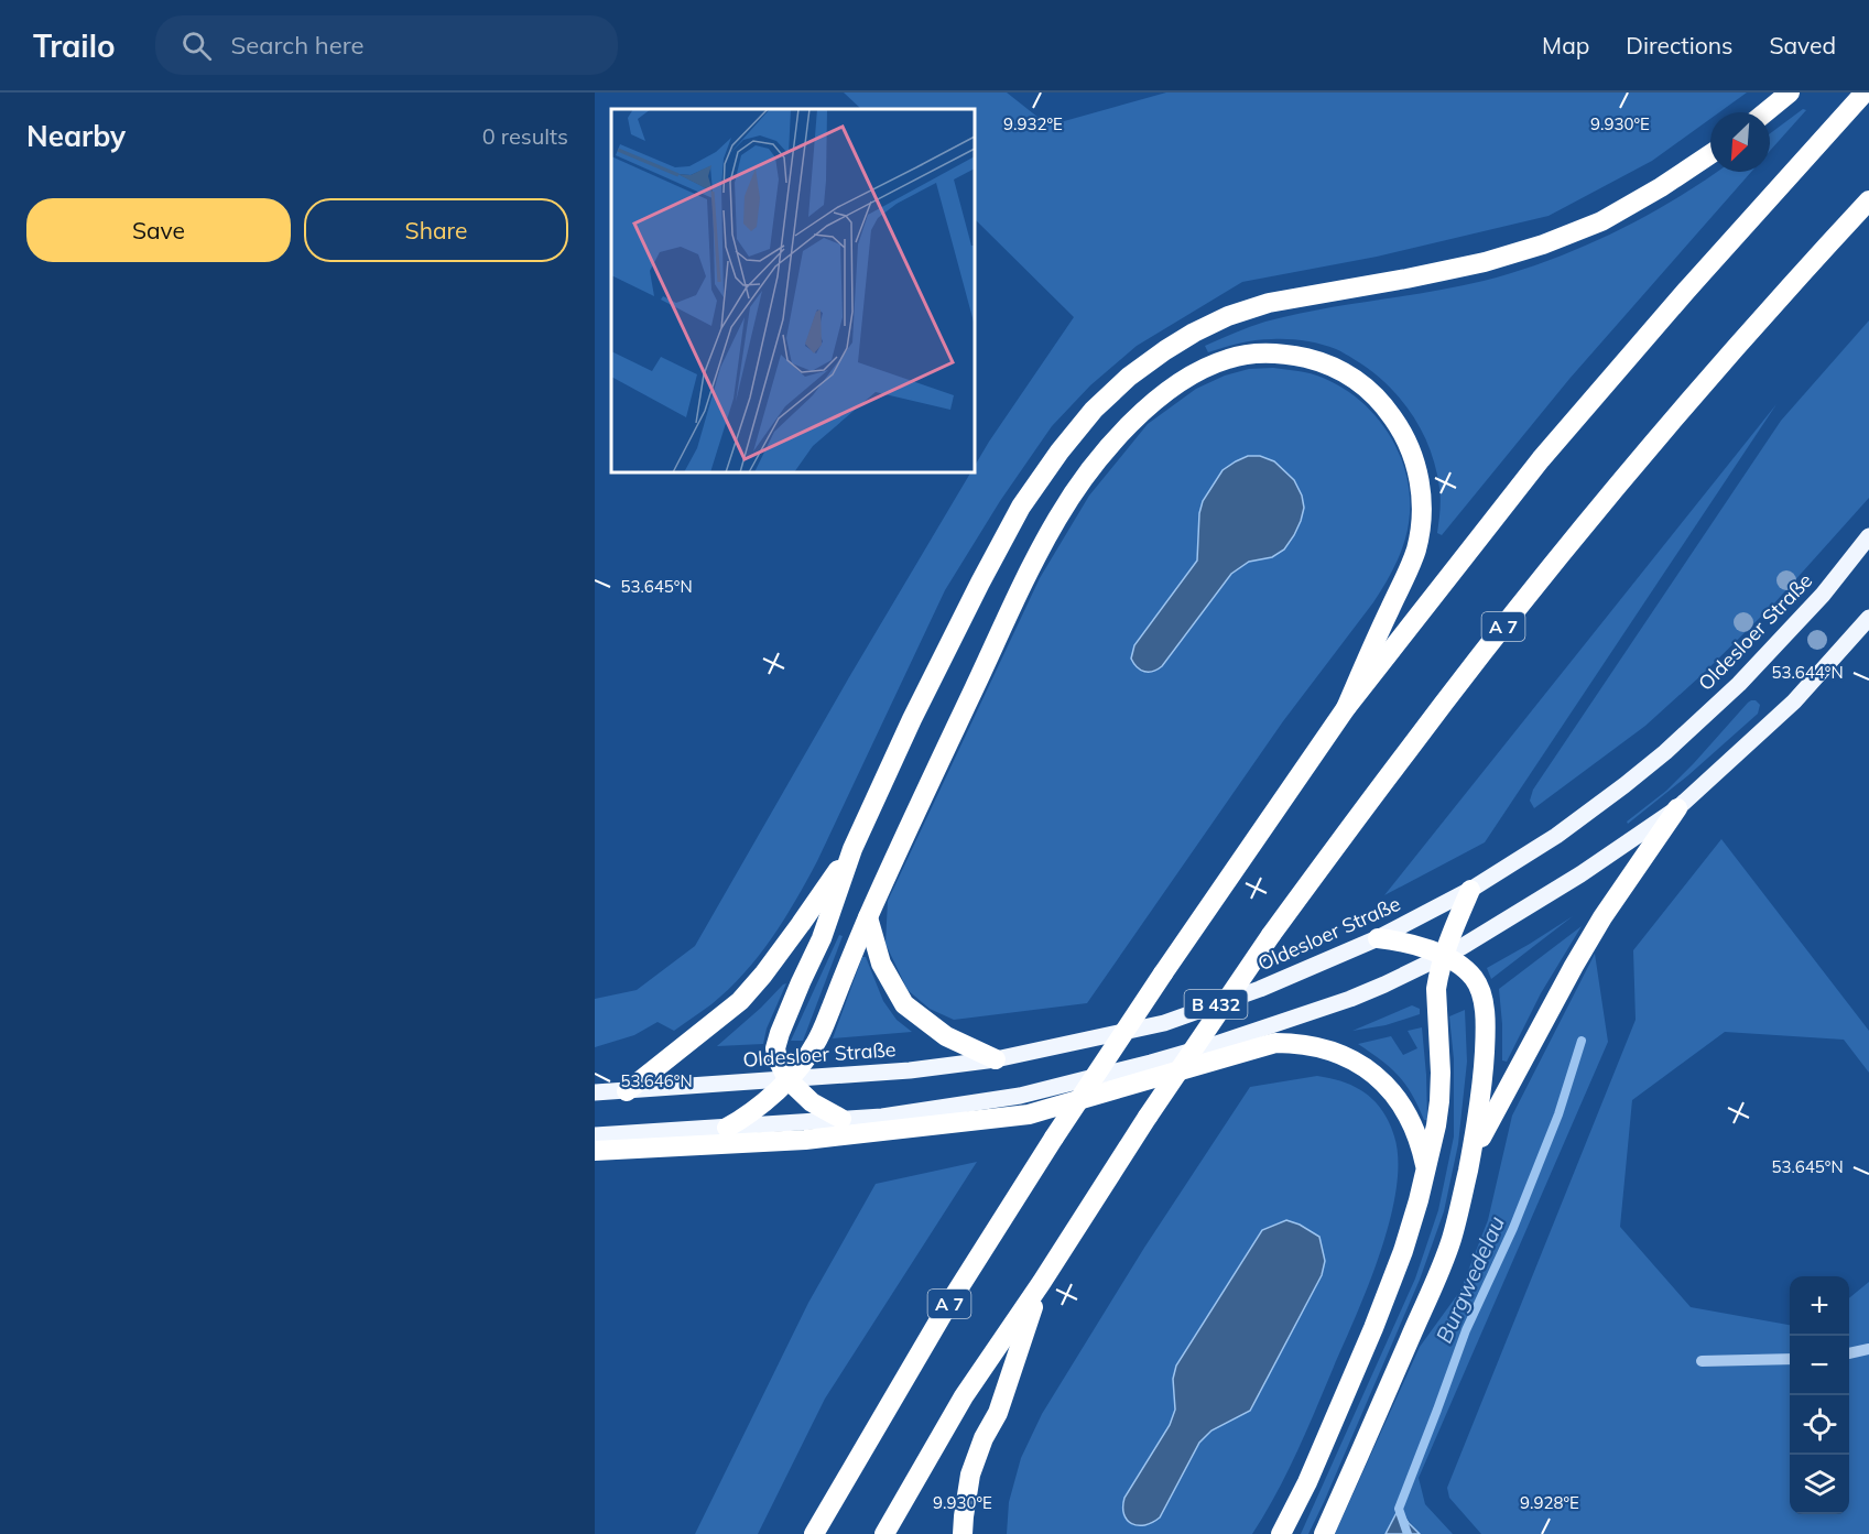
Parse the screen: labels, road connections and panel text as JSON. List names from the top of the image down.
{
  "streets": {
    "highway": ["A 7"],
    "main road": ["Oldesloer Straße", "B 432"]
  },
  "water": ["Burgwedelau"],
  "north": "bottom left",
  "page": {
    "header": "Trailo",
    "search": "Search here",
    "nav": ["Map", "Directions", "Saved"],
    "heading": ["Nearby", "0 results"],
    "buttons": ["Save", "Share"],
    "map_buttons": ["+", "−"]
  },
  "coordinates": [
    "9.932°E",
    "9.930°E",
    "53.645°N",
    "53.644°N",
    "53.646°N",
    "9.928°E"
  ]
}
